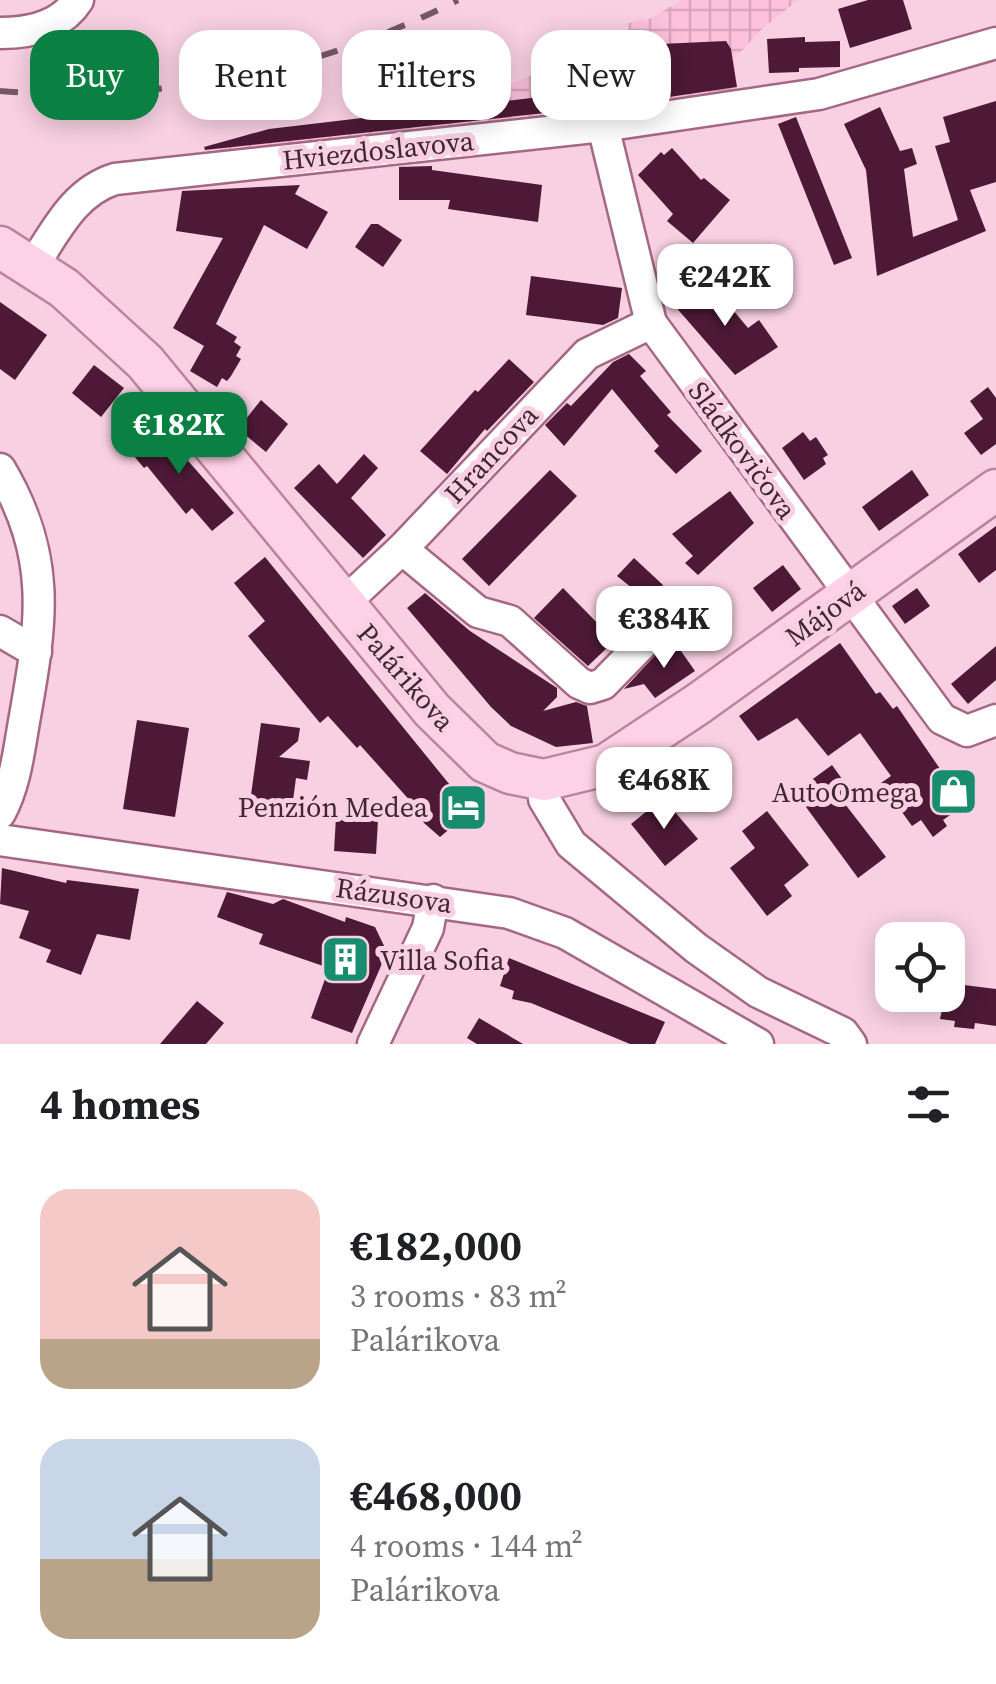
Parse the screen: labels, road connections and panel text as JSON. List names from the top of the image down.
{
  "streets": {
    "main road": ["Májová", "Palárikova"],
    "street": [
      "Hviezdoslavova",
      "Sládkovičova",
      "Hrancova",
      "Rázusova"
    ]
  },
  "crossings": [
    ["Hviezdoslavova", "Sládkovičova"],
    ["Hviezdoslavova", "Palárikova"],
    ["Sládkovičova", "Hrancova"],
    ["Sládkovičova", "Májová"],
    ["Hrancova", "Palárikova"],
    ["Májová", "Palárikova"]
  ],
  "places": {
    "shop": ["AutoOmega"],
    "hotel": ["Penzión Medea"],
    "building": ["Villa Sofia"]
  },
  "page": {
    "chip": [
      "Buy",
      "Rent",
      "Filters",
      "New"
    ],
    "price": [
      "€242K",
      "€182K",
      "€384K",
      "€468K"
    ],
    "heading": "4 homes",
    "list": [
      {
        "name": "€182,000",
        "note": "3 rooms · 83 m² · Palárikova"
      },
      {
        "name": "€468,000",
        "note": "4 rooms · 144 m² · Palárikova"
      }
    ]
  }
}
